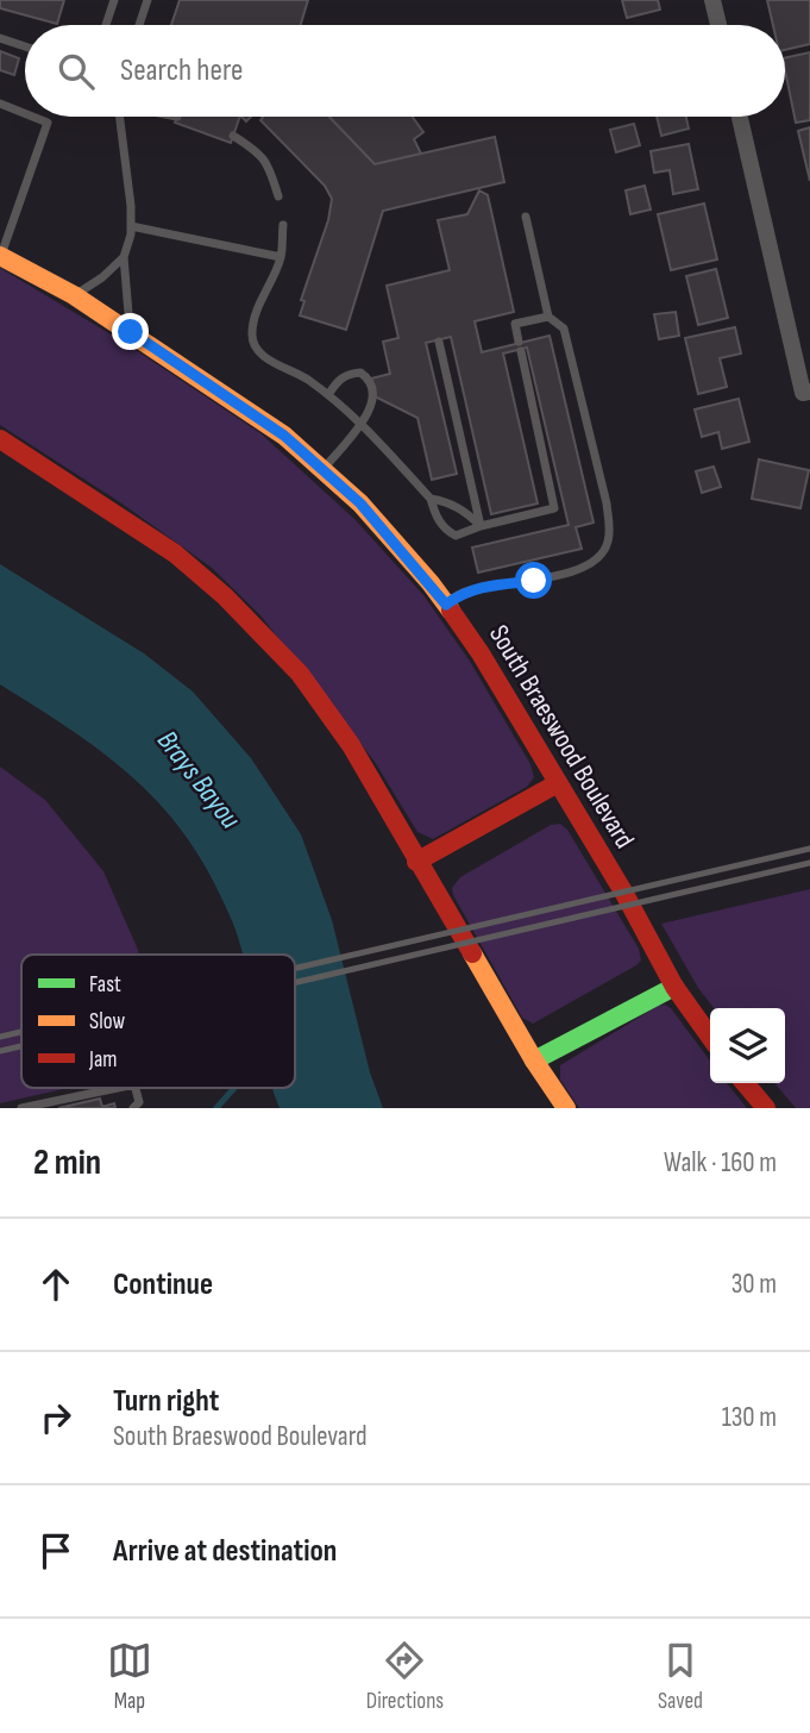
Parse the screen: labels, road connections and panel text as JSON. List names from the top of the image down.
{
  "streets": {
    "main road": ["South Braeswood Boulevard"]
  },
  "water": ["Brays Bayou"],
  "legend": ["Fast", "Slow", "Jam"],
  "page": {
    "search": "Search here",
    "heading": ["2 min", "Walk · 160 m"],
    "list": [
      ["Continue", "30 m"],
      ["Turn right", "South Braeswood Boulevard", "130 m"],
      "Arrive at destination"
    ],
    "nav": ["Map", "Directions", "Saved"]
  }
}
